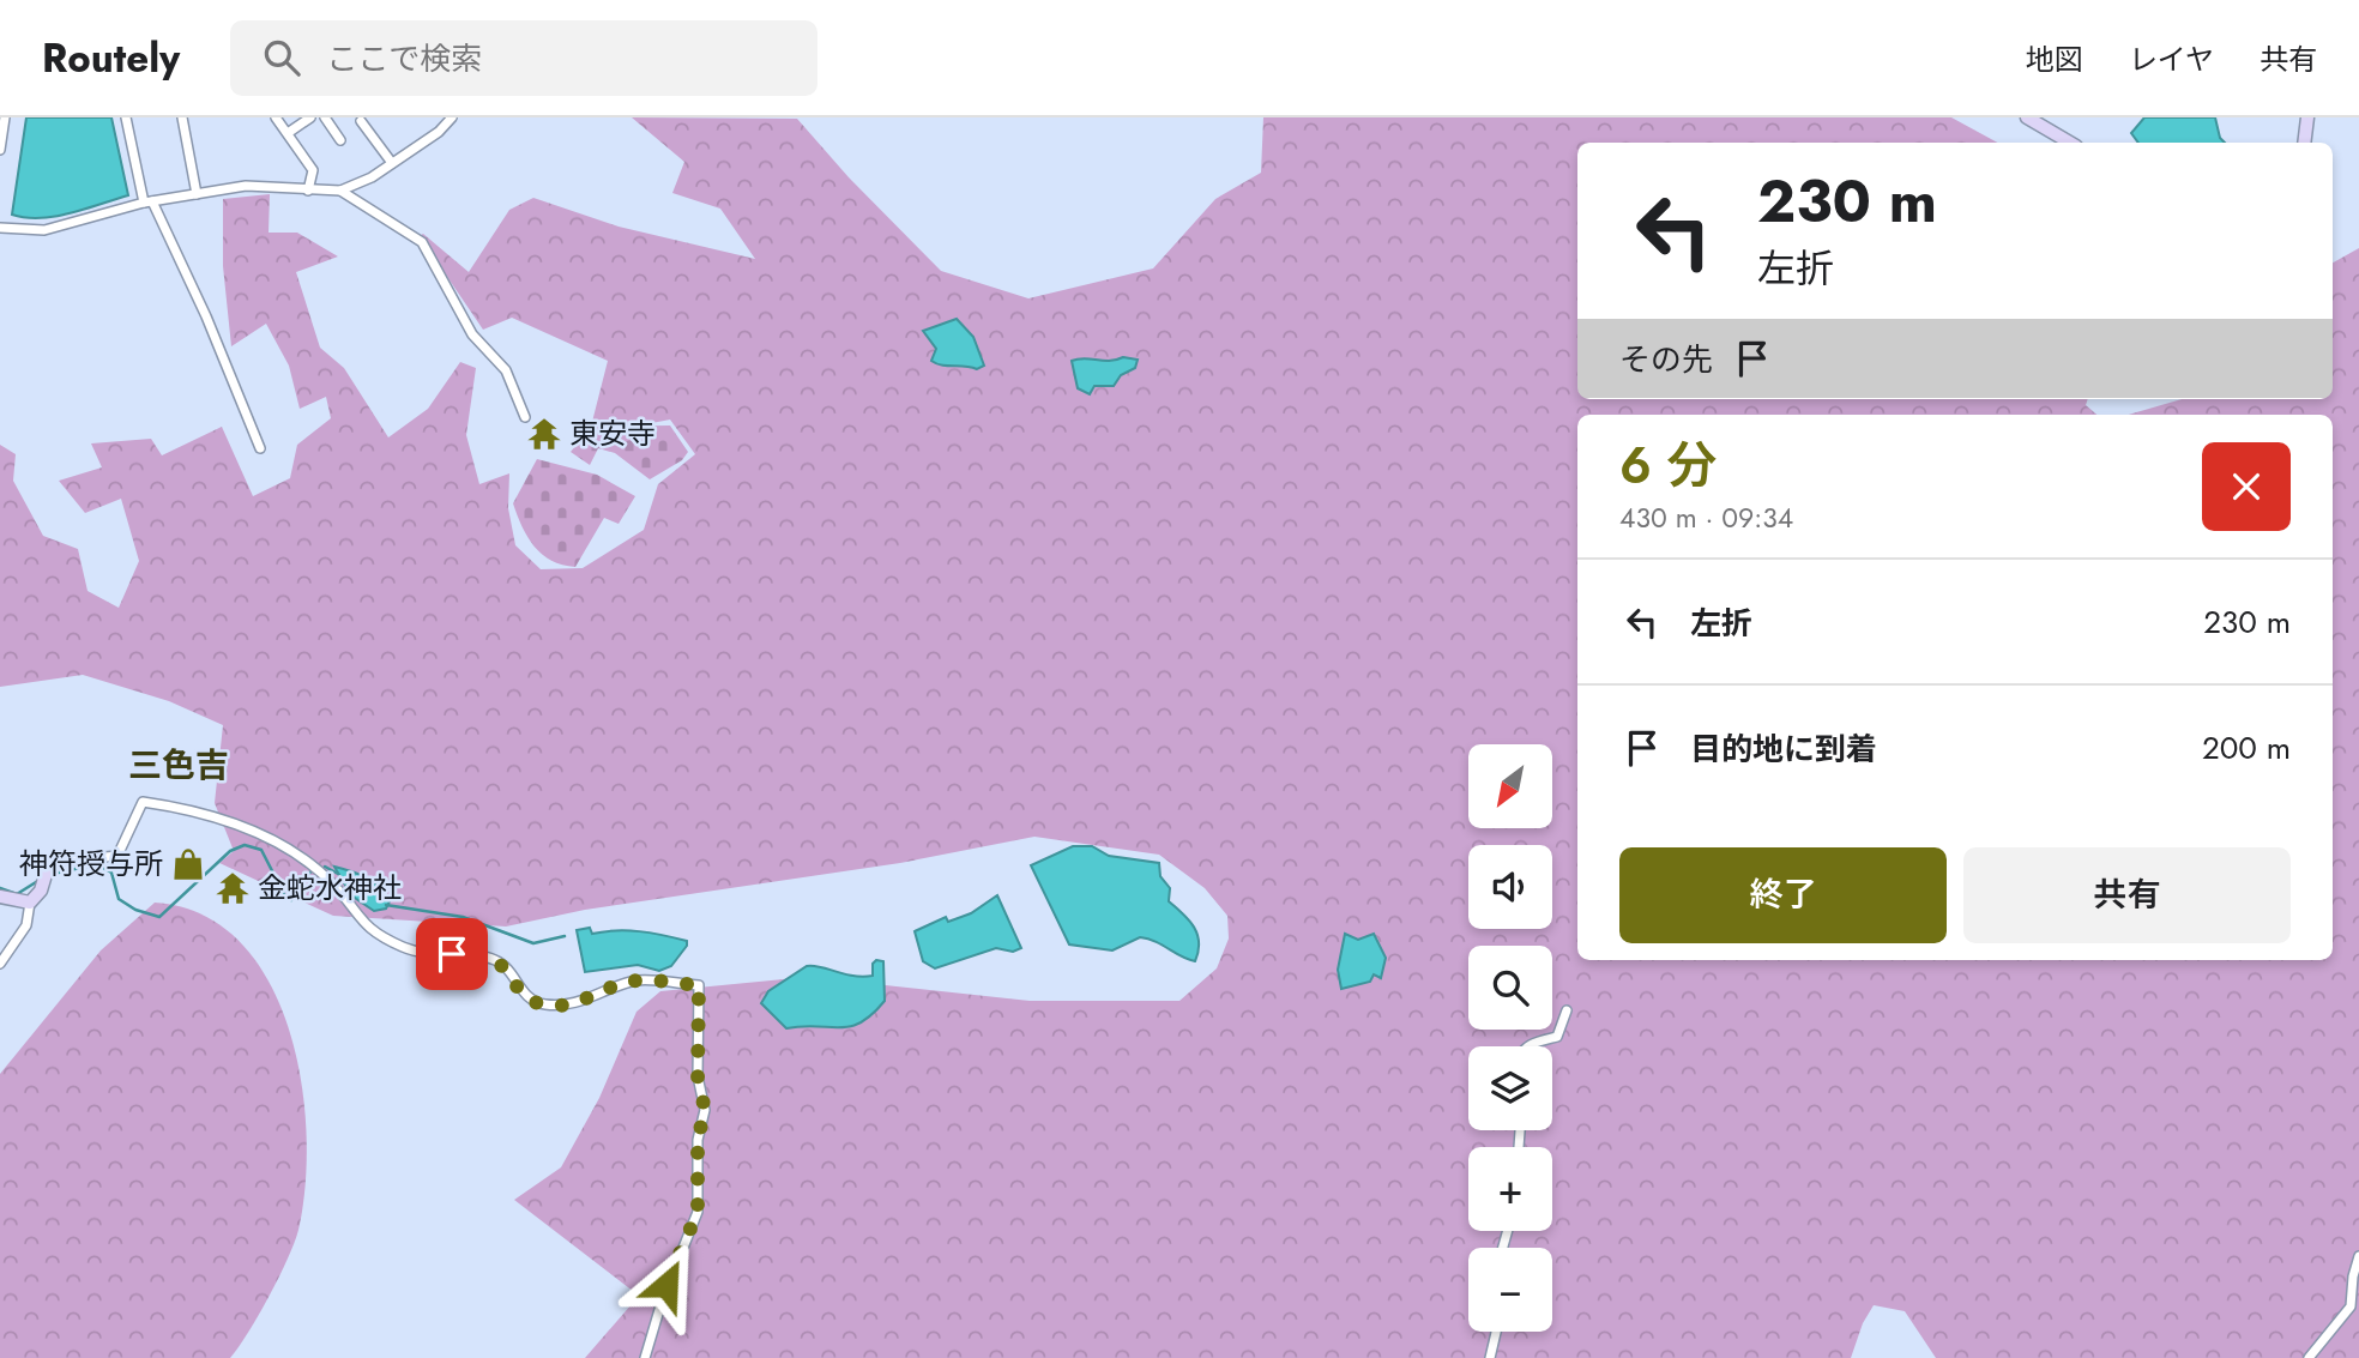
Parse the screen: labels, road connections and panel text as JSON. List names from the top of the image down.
{
  "districts": ["三色吉"],
  "places": {
    "temple": ["東安寺", "金蛇水神社"],
    "shop": ["神符授与所"]
  },
  "north": "bottom left",
  "page": {
    "header": "Routely",
    "search": "ここで検索",
    "nav": ["地図", "レイヤ", "共有"],
    "turn": ["230 m", "左折"],
    "then": "その先",
    "heading": ["6 分", "430 m · 09:34"],
    "list": [
      {
        "name": "左折",
        "value": "230 m"
      },
      {
        "name": "目的地に到着",
        "value": "200 m"
      }
    ],
    "map_buttons": ["+", "−"],
    "buttons": ["終了", "共有"]
  }
}
